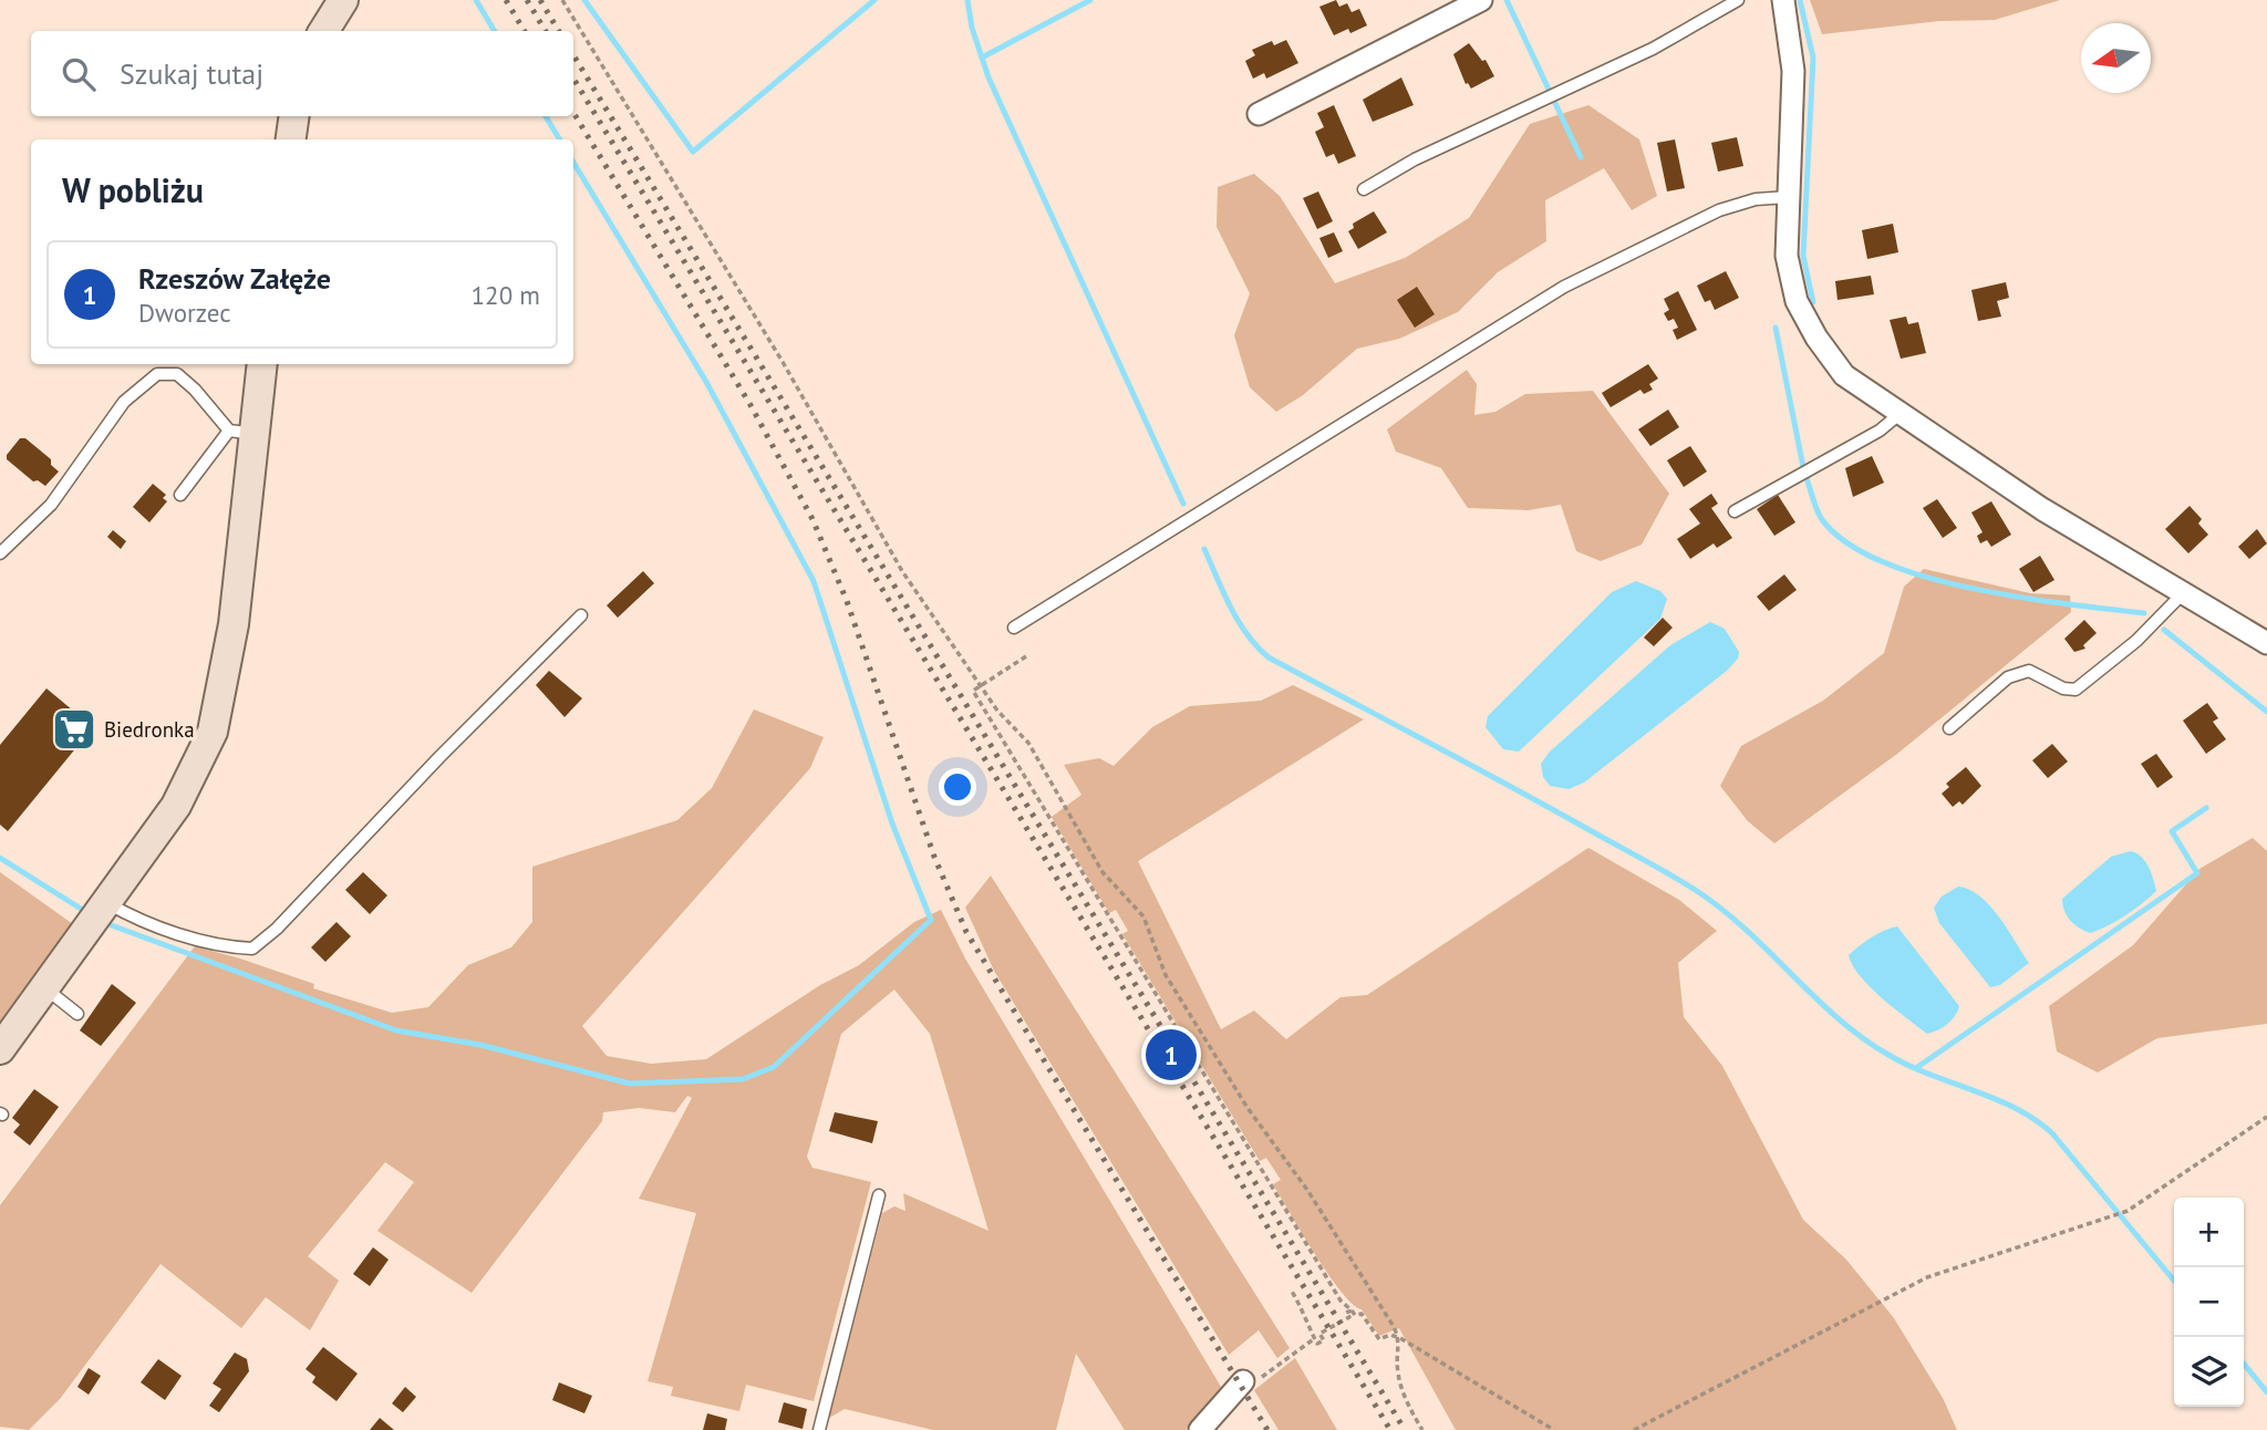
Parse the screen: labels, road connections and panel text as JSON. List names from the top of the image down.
{
  "places": {
    "supermarket": ["Biedronka"]
  },
  "north": "left",
  "page": {
    "search": "Szukaj tutaj",
    "heading": "W pobliżu",
    "list": [
      {
        "mark": "1",
        "name": "Rzeszów Załęże",
        "note": "Dworzec",
        "value": "120 m"
      }
    ],
    "pins": "1",
    "map_buttons": ["+", "−"]
  }
}
